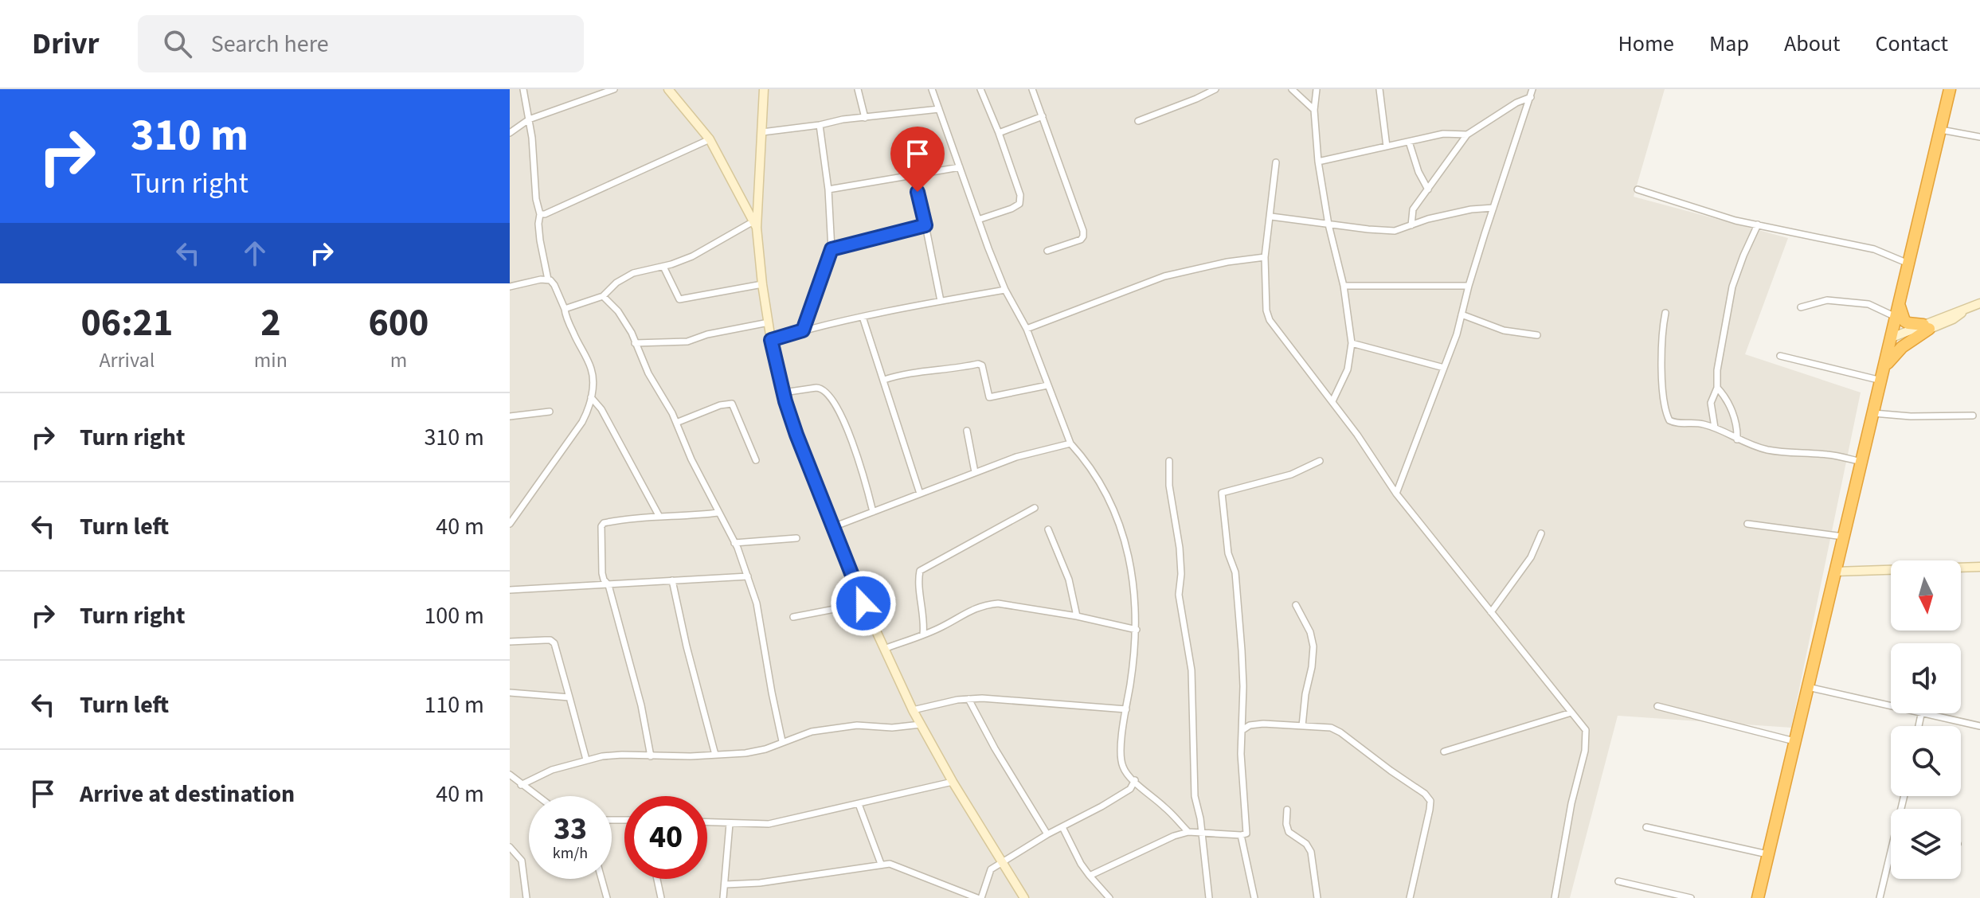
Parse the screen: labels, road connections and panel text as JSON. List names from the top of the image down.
{
  "north": "bottom",
  "page": {
    "header": "Drivr",
    "search": "Search here",
    "nav": [
      "Home",
      "Map",
      "About",
      "Contact"
    ],
    "turn": ["310 m", "Turn right"],
    "eta": [
      "06:21",
      "Arrival",
      "2",
      "min",
      "600",
      "m"
    ],
    "list": [
      {
        "name": "Turn right",
        "value": "310 m"
      },
      {
        "name": "Turn left",
        "value": "40 m"
      },
      {
        "name": "Turn right",
        "value": "100 m"
      },
      {
        "name": "Turn left",
        "value": "110 m"
      },
      {
        "name": "Arrive at destination",
        "value": "40 m"
      }
    ],
    "speed": "33 km/h",
    "limit": "40"
  }
}
